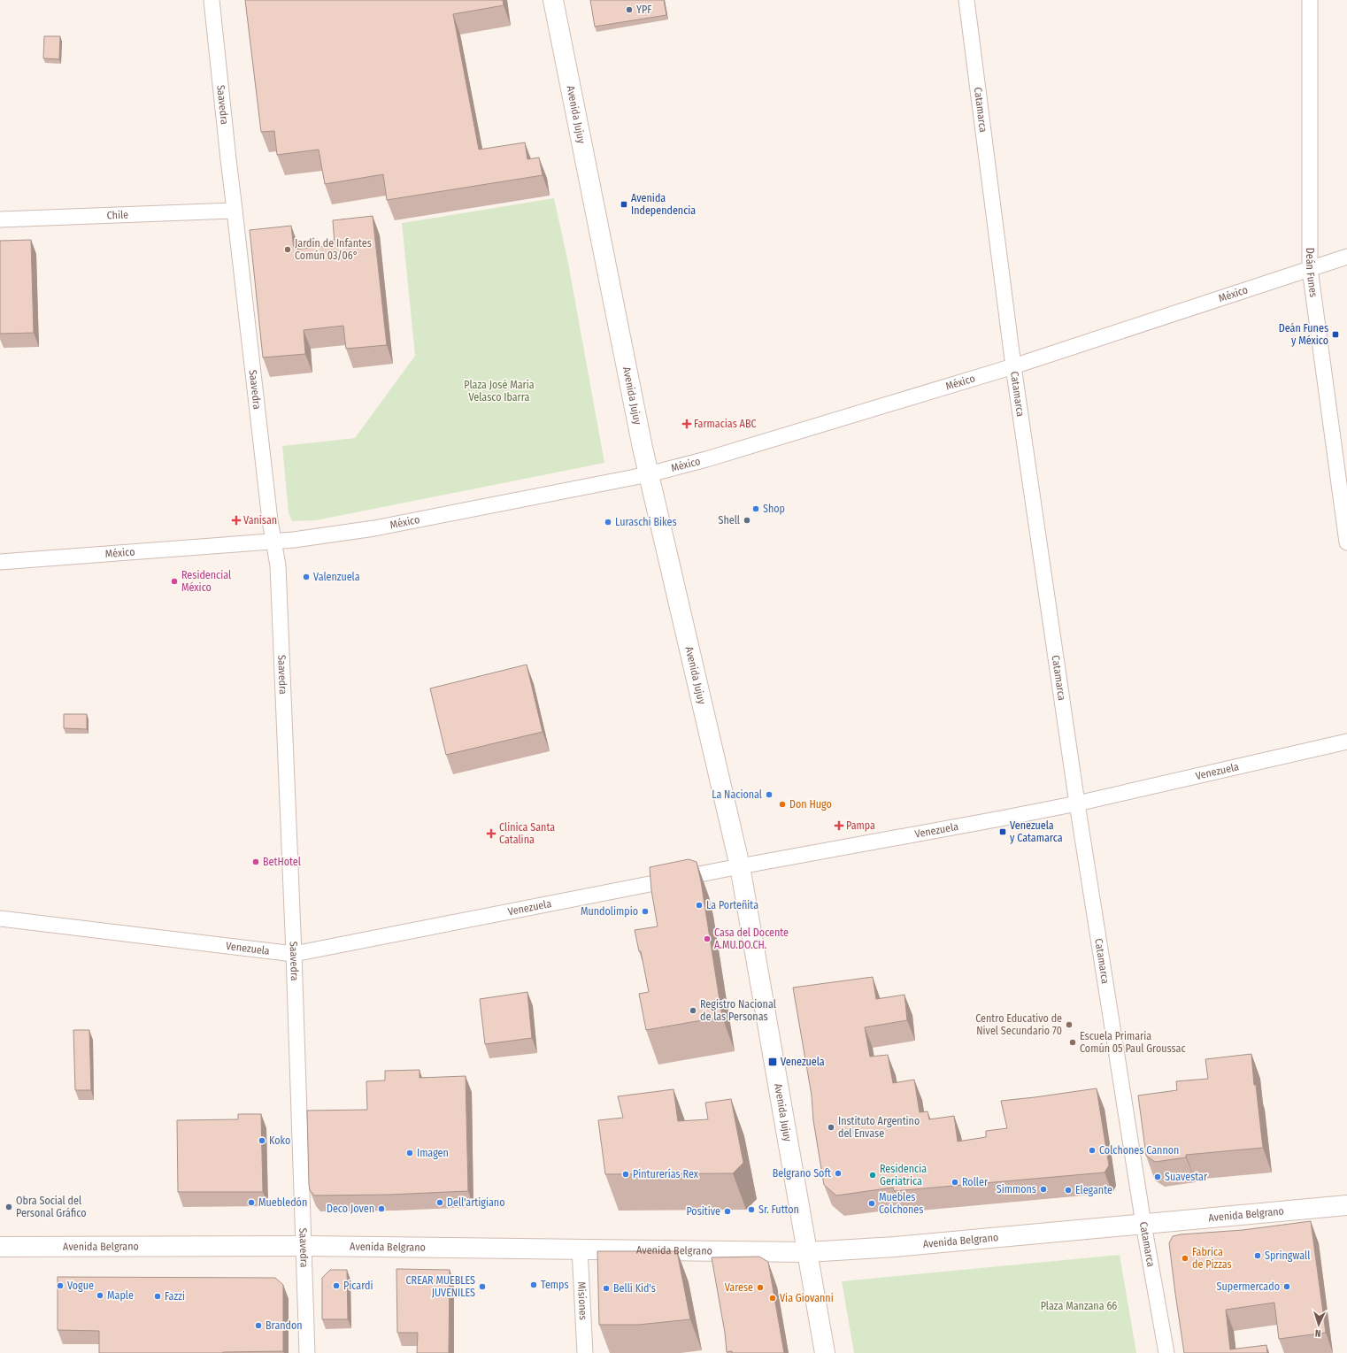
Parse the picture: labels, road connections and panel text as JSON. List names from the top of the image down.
{
  "streets": {
    "main road": ["Avenida Jujuy", "Avenida Belgrano"],
    "street": [
      "Saavedra",
      "Catamarca",
      "Chile",
      "Deán Funes",
      "México",
      "Venezuela",
      "Misiones"
    ]
  },
  "crossings": [
    ["Saavedra", "Chile"],
    ["Saavedra", "México"],
    ["Saavedra", "Venezuela"],
    ["Saavedra", "Avenida Belgrano"],
    ["Catamarca", "México"],
    ["Catamarca", "Venezuela"],
    ["Catamarca", "Avenida Belgrano"],
    ["Avenida Jujuy", "México"],
    ["Avenida Jujuy", "Venezuela"],
    ["Avenida Jujuy", "Avenida Belgrano"],
    ["Deán Funes", "México"],
    ["Avenida Belgrano", "Misiones"]
  ],
  "parks": ["Plaza José María Velasco Ibarra", "Plaza Manzana 66"],
  "places": {
    "other": [
      "YPF",
      "Jardín de Infantes Común 03/06°",
      "Shop",
      "Shell",
      "Luraschi Bikes",
      "Valenzuela",
      "Residencial México",
      "La Nacional",
      "Don Hugo",
      "BetHotel",
      "La Porteñita",
      "Mundolimpio",
      "Casa del Docente A.MU.DO.CH.",
      "Registro Nacional de las Personas",
      "Centro Educativo de Nivel Secundario 70",
      "Escuela Primaria Común 05 Paul Groussac",
      "Instituto Argentino del Envase",
      "Koko",
      "Colchones Cannon",
      "Imagen",
      "Belgrano Soft",
      "Pinturerías Rex",
      "Residencia Geriatrica",
      "Suavestar",
      "Roller",
      "Simmons",
      "Elegante",
      "Muebledón",
      "Dell'artigiano",
      "Muebles Colchones",
      "Obra Social del Personal Gráfico",
      "Deco Joven",
      "Sr. Futton",
      "Positive",
      "Springwall",
      "Fabrica de Pizzas",
      "Temps",
      "Vogue",
      "Picardi",
      "CREAR MUEBLES JUVENILES",
      "Supermercado",
      "Varese",
      "Belli Kid's",
      "Maple",
      "Fazzi",
      "Via Giovanni",
      "Brandon"
    ],
    "transit": [
      "Avenida Independencia",
      "Deán Funes y México",
      "Venezuela y Catamarca",
      "Venezuela"
    ],
    "health": [
      "Farmacias ABC",
      "Vanisan",
      "Pampa",
      "Clinica Santa Catalina"
    ]
  },
  "north": "bottom"
}
